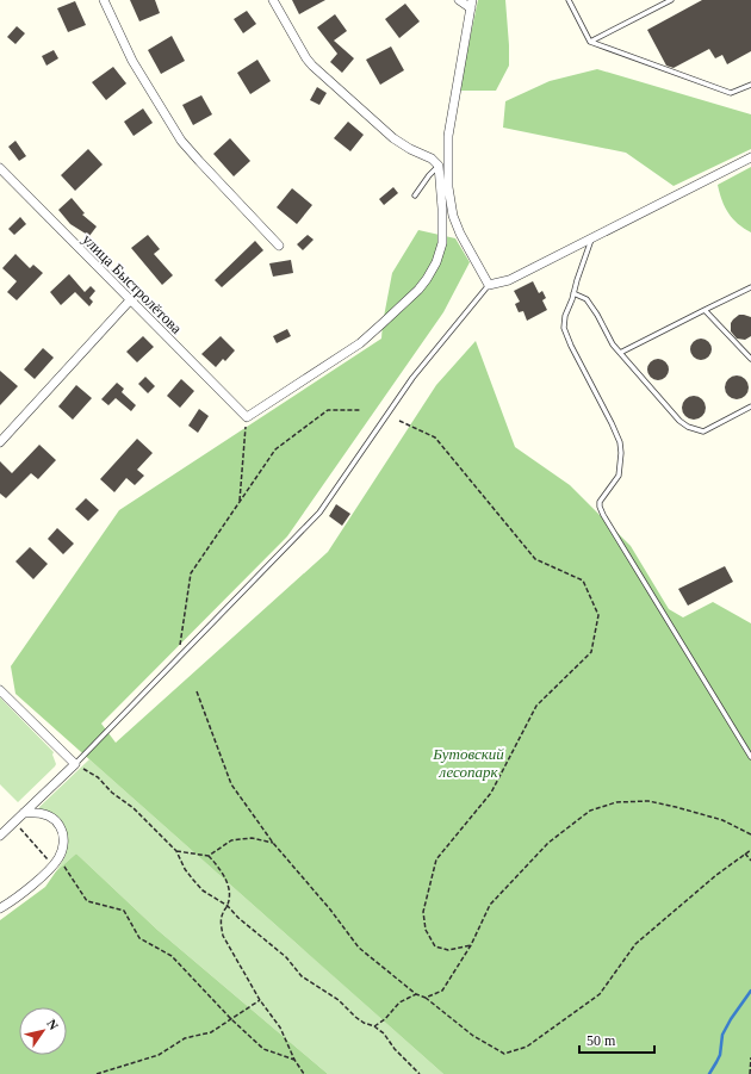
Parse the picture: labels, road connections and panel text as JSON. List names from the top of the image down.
{
  "streets": {
    "street": ["улица Быстролётова"]
  },
  "parks": ["Бутовский лесопарк"],
  "scale_bar": "50 m",
  "north": "top right"
}
